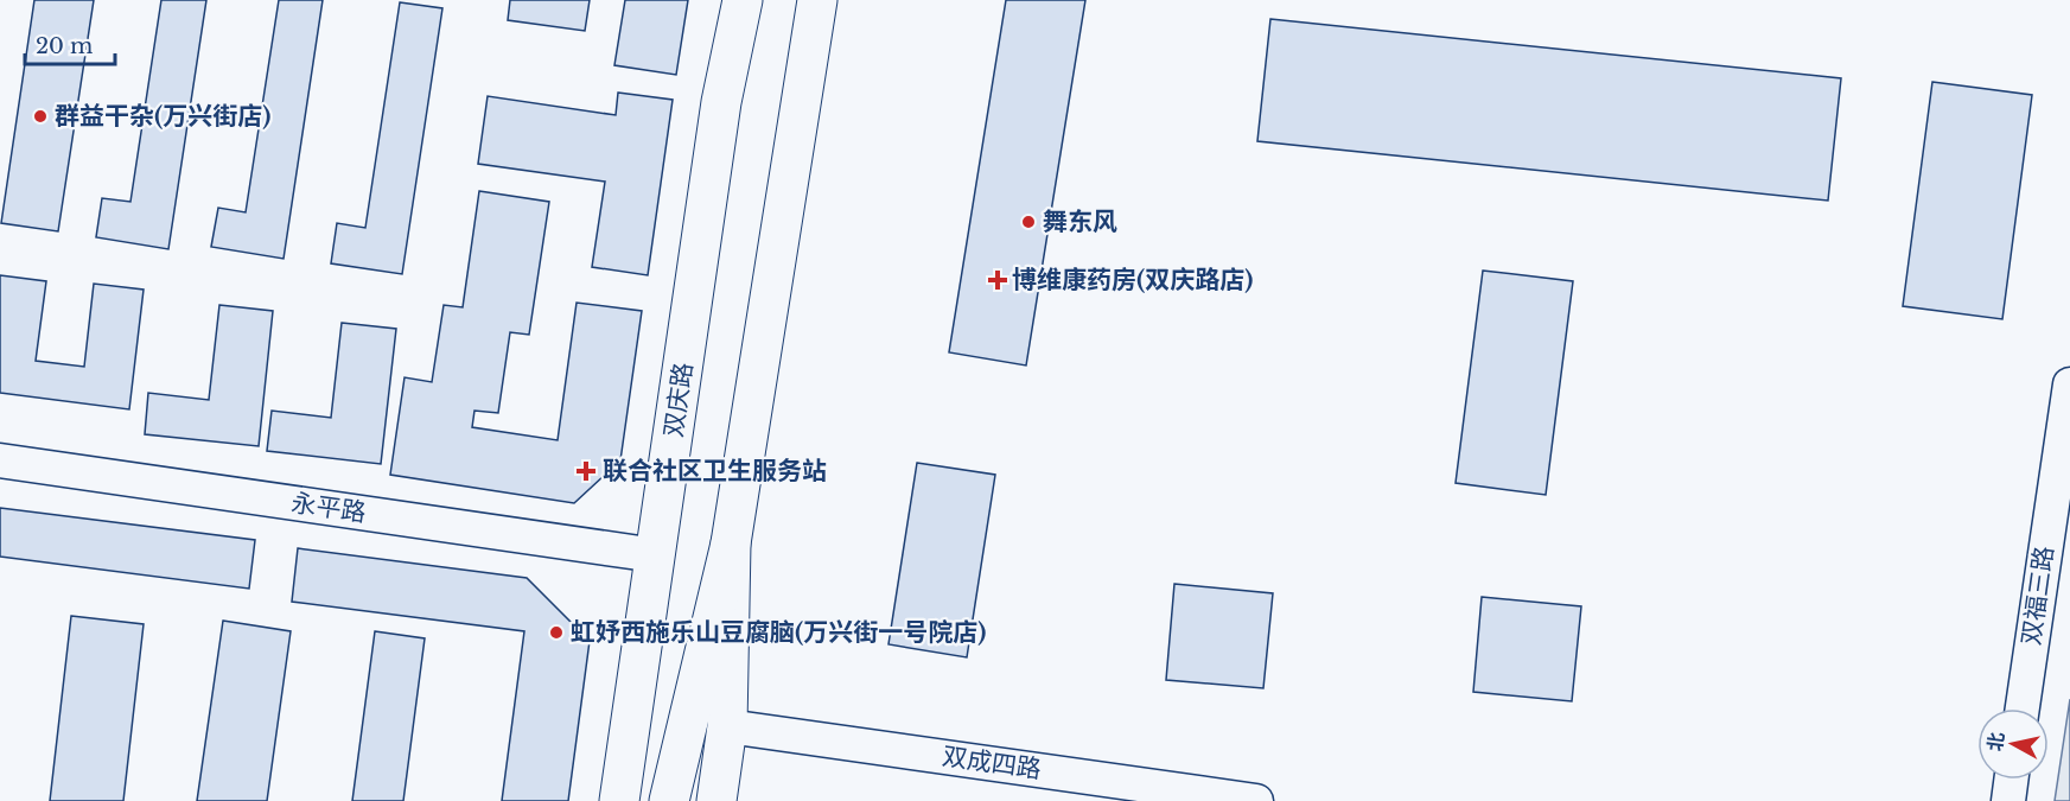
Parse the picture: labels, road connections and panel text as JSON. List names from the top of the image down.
{
  "streets": {
    "main road": ["双庆路"],
    "street": ["永平路", "双福三路", "双成四路"]
  },
  "crossings": [
    ["双庆路", "永平路"]
  ],
  "places": {
    "other": ["群益干杂(万兴街店)", "舞东风", "虹妤西施乐山豆腐脑(万兴街一号院店)"],
    "health": ["博维康药房(双庆路店)", "联合社区卫生服务站"]
  },
  "scale_bar": "20 m",
  "north": "left"
}
